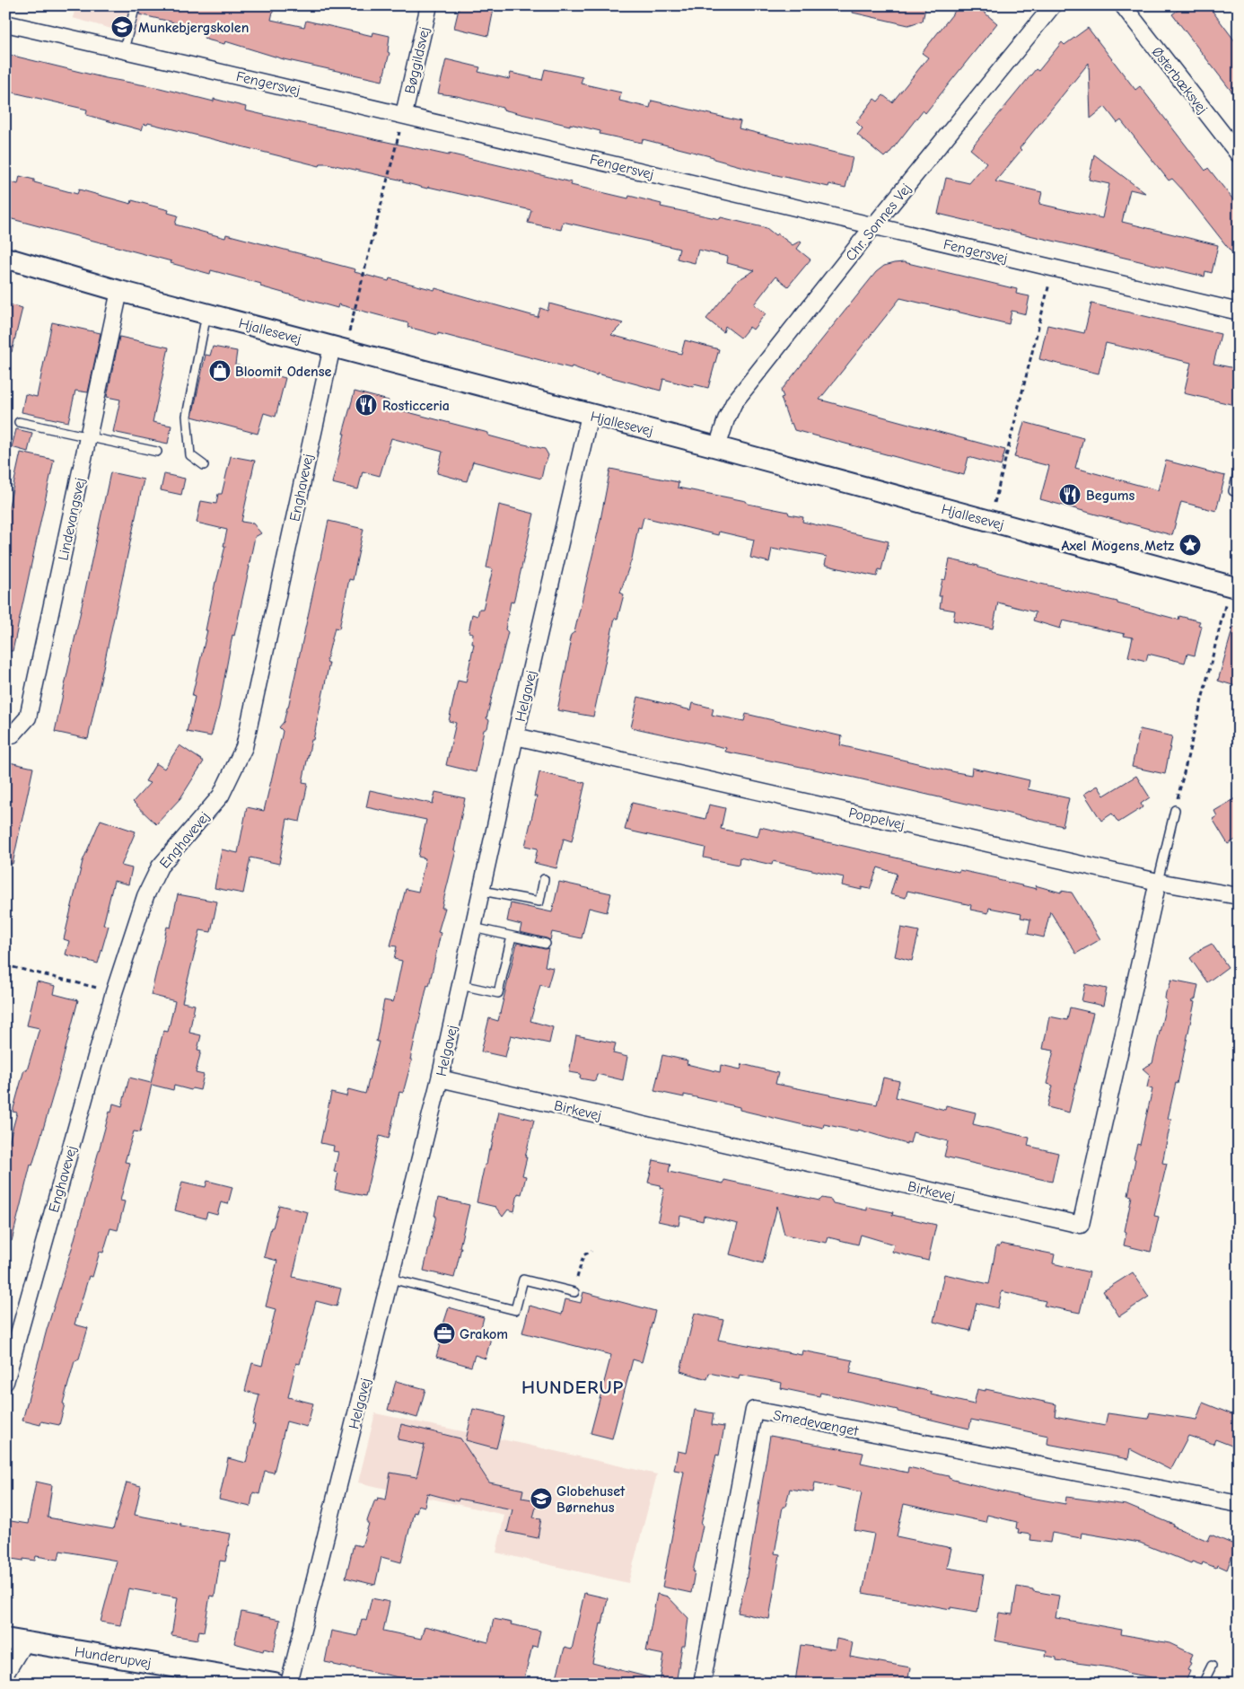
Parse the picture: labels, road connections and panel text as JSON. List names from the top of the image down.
{
  "streets": {
    "street": [
      "Bøggildsvej",
      "Østerbæksvej",
      "Fengersvej",
      "Chr. Sonnes Vej",
      "Hjallesevej",
      "Enghavevej",
      "Lindevangsvej",
      "Helgavej",
      "Poppelvej",
      "Birkevej",
      "Smedevænget",
      "Hunderupvej"
    ]
  },
  "crossings": [
    ["Bøggildsvej", "Fengersvej"],
    ["Fengersvej", "Chr. Sonnes Vej"],
    ["Chr. Sonnes Vej", "Hjallesevej"],
    ["Hjallesevej", "Enghavevej"],
    ["Hjallesevej", "Lindevangsvej"],
    ["Hjallesevej", "Helgavej"],
    ["Helgavej", "Poppelvej"],
    ["Helgavej", "Birkevej"],
    ["Poppelvej", "Birkevej"]
  ],
  "districts": ["HUNDERUP"],
  "places": {
    "school or university": ["Munkebjergskolen", "Globehuset Børnehus"],
    "shop": ["Bloomit Odense"],
    "restaurant": ["Rosticceria", "Begums"],
    "place": ["Axel Mogens Metz"],
    "office": ["Grakom"]
  }
}
